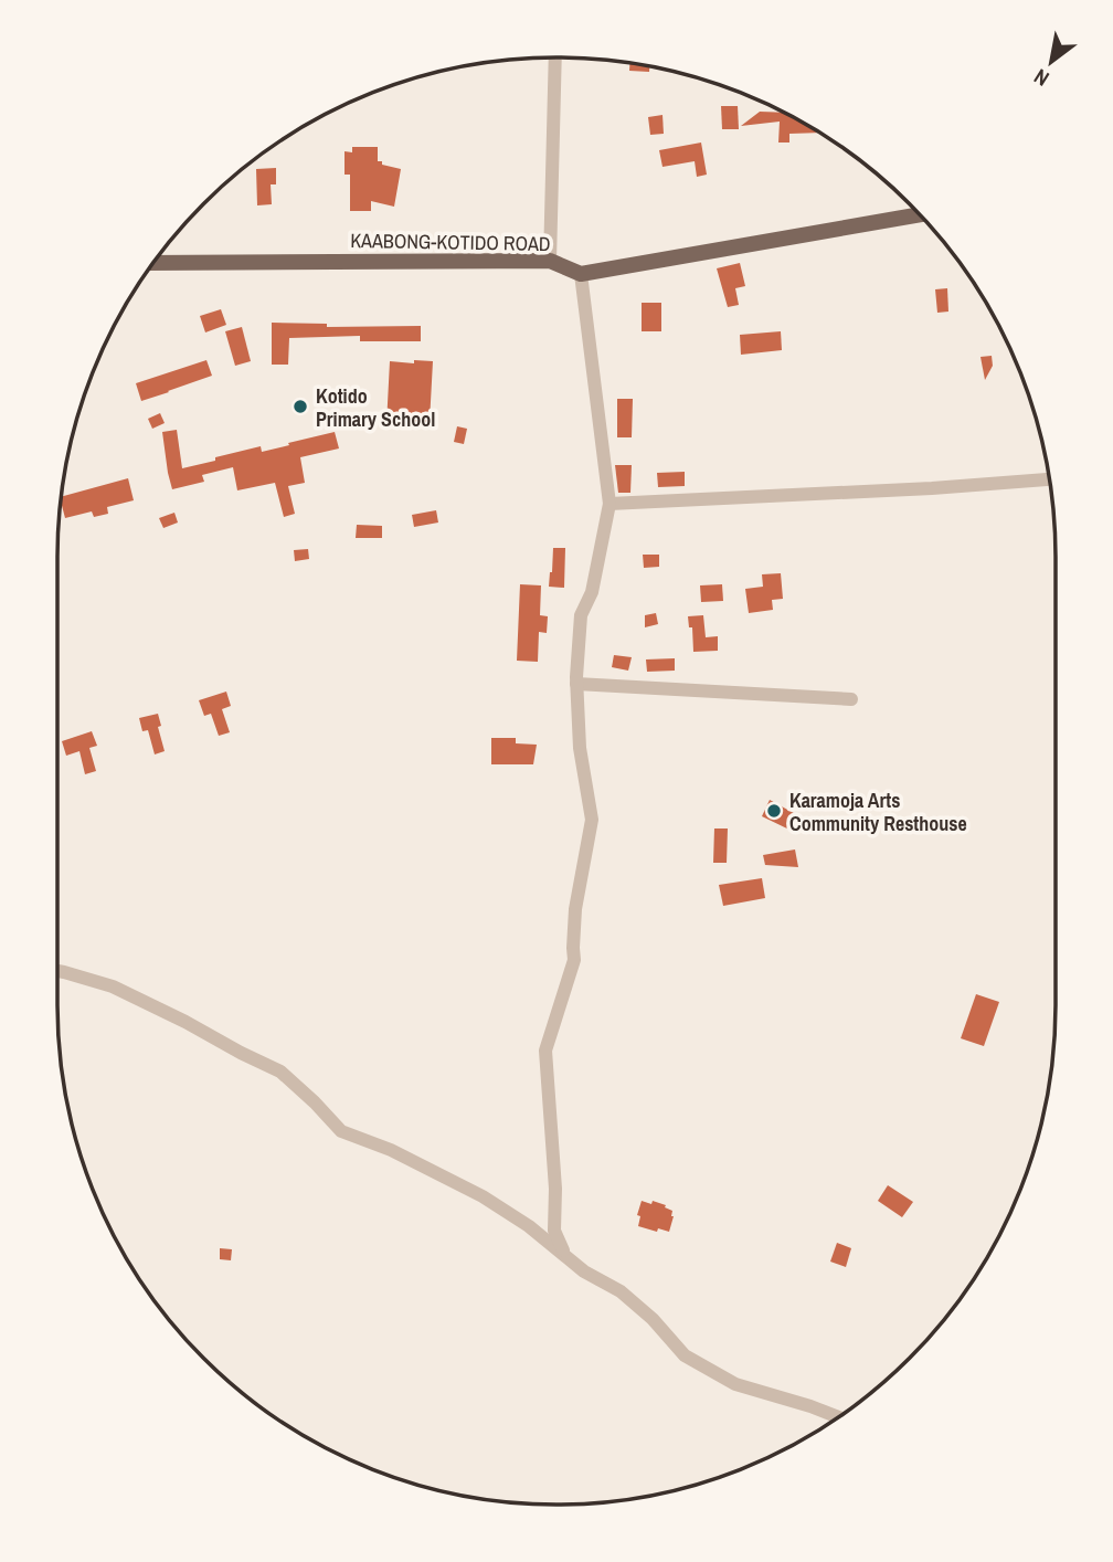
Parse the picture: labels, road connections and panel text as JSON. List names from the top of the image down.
{
  "streets": {
    "main road": ["KAABONG-KOTIDO ROAD"]
  },
  "places": ["Kotido Primary School", "Karamoja Arts Community Resthouse"],
  "north": "bottom left"
}
